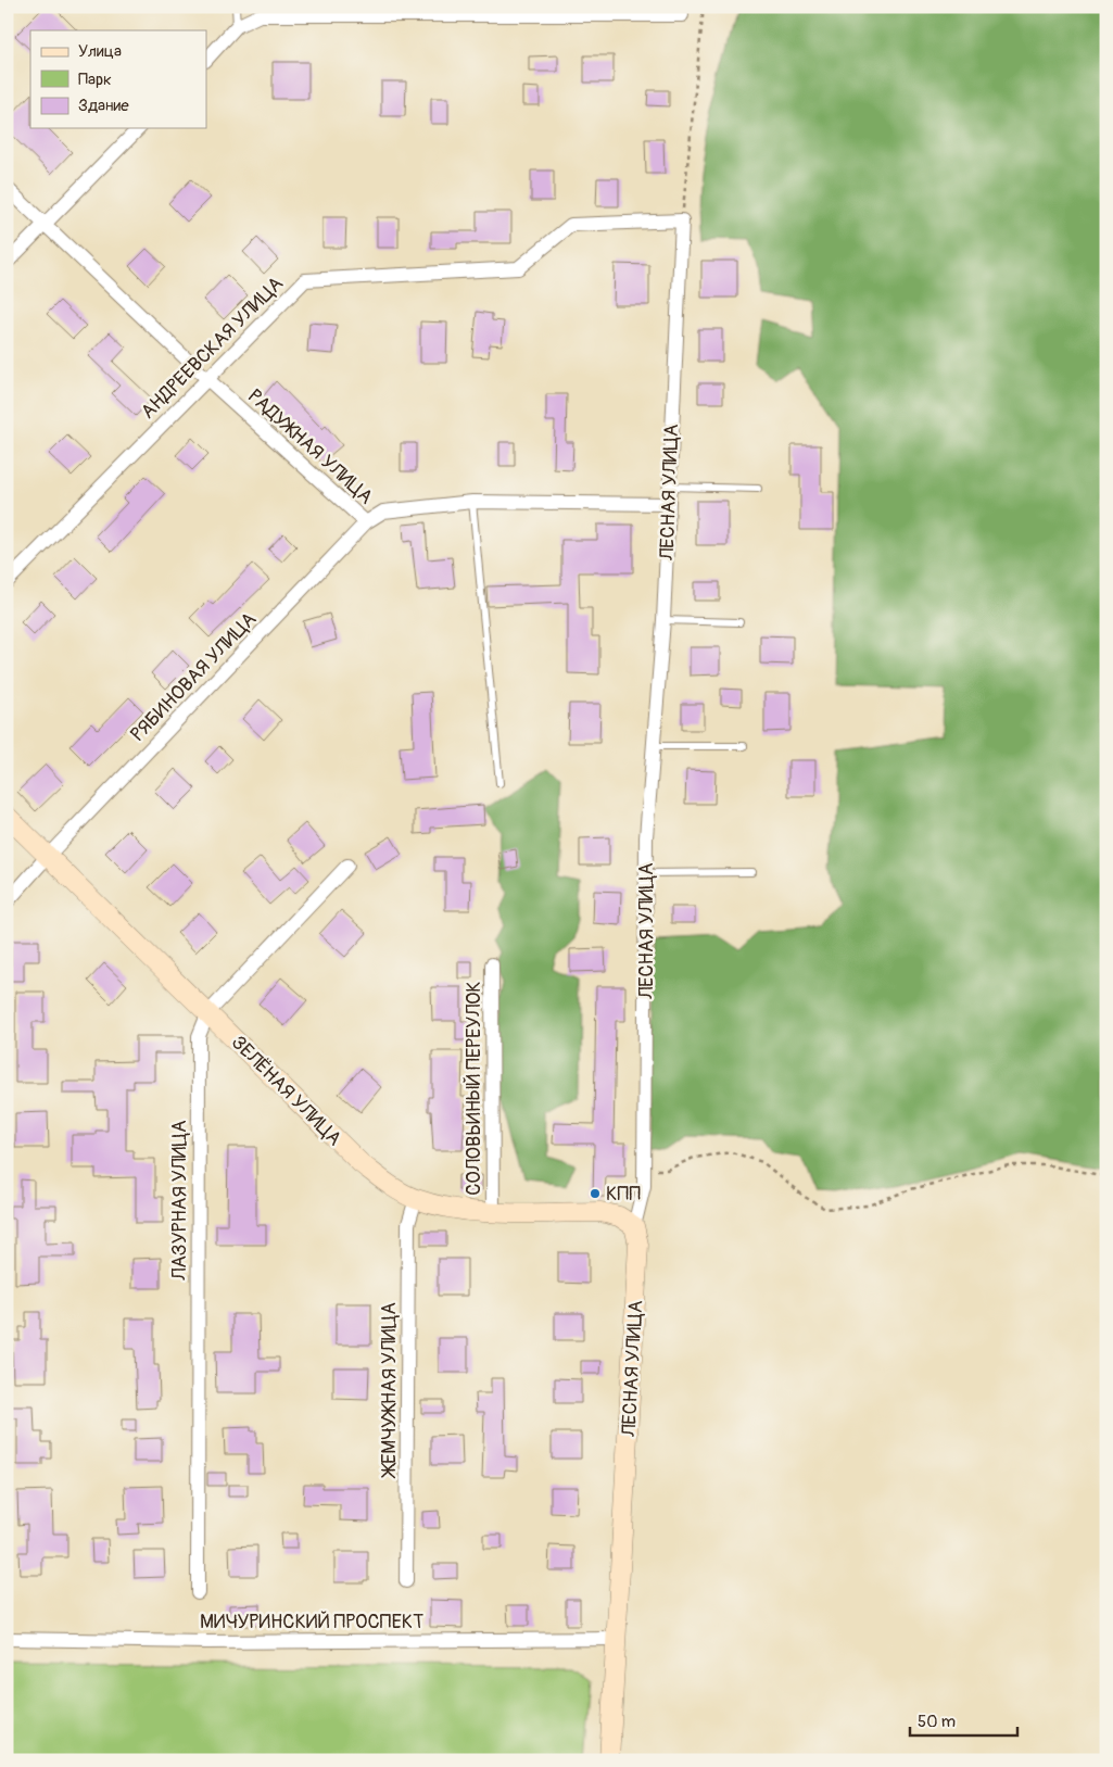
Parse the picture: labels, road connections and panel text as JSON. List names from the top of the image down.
{
  "streets": {
    "street": [
      "АНДРЕЕВСКАЯ УЛИЦА",
      "РАДУЖНАЯ УЛИЦА",
      "ЛЕСНАЯ УЛИЦА",
      "РЯБИНОВАЯ УЛИЦА",
      "СОЛОВЬИНЫЙ ПЕРЕУЛОК",
      "ЗЕЛЁНАЯ УЛИЦА",
      "ЛАЗУРНАЯ УЛИЦА",
      "ЖЕМЧУЖНАЯ УЛИЦА",
      "МИЧУРИНСКИЙ ПРОСПЕКТ"
    ]
  },
  "crossings": [
    ["АНДРЕЕВСКАЯ УЛИЦА", "РАДУЖНАЯ УЛИЦА"],
    ["АНДРЕЕВСКАЯ УЛИЦА", "ЛЕСНАЯ УЛИЦА"],
    ["РАДУЖНАЯ УЛИЦА", "ЛЕСНАЯ УЛИЦА"],
    ["РАДУЖНАЯ УЛИЦА", "РЯБИНОВАЯ УЛИЦА"],
    ["ЛЕСНАЯ УЛИЦА", "ЗЕЛЁНАЯ УЛИЦА"],
    ["ЛЕСНАЯ УЛИЦА", "МИЧУРИНСКИЙ ПРОСПЕКТ"],
    ["РЯБИНОВАЯ УЛИЦА", "ЗЕЛЁНАЯ УЛИЦА"],
    ["СОЛОВЬИНЫЙ ПЕРЕУЛОК", "ЗЕЛЁНАЯ УЛИЦА"],
    ["ЗЕЛЁНАЯ УЛИЦА", "ЛАЗУРНАЯ УЛИЦА"],
    ["ЗЕЛЁНАЯ УЛИЦА", "ЖЕМЧУЖНАЯ УЛИЦА"]
  ],
  "places": ["КПП"],
  "legend": ["Улица", "Парк", "Здание"],
  "scale_bar": "50 m"
}
